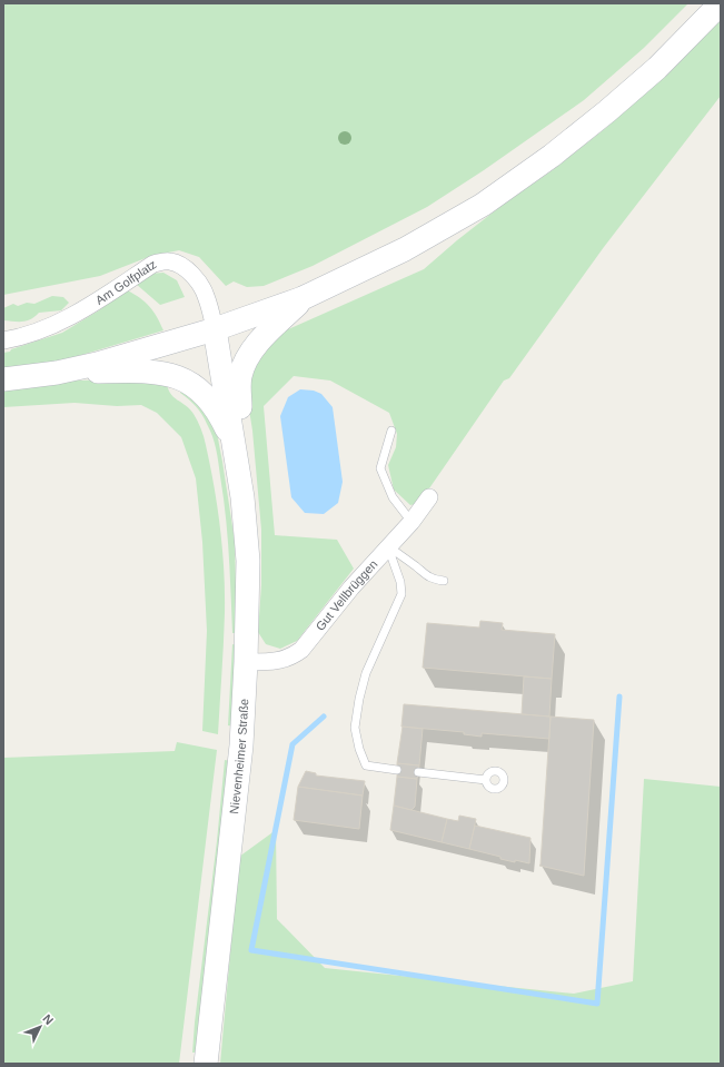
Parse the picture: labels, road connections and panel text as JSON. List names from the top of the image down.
{
  "streets": {
    "main road": ["Nievenheimer Straße"],
    "street": ["Am Golfplatz", "Gut Vellbrüggen"]
  },
  "crossings": [
    ["Am Golfplatz", "Nievenheimer Straße"],
    ["Gut Vellbrüggen", "Nievenheimer Straße"]
  ],
  "north": "top right"
}
